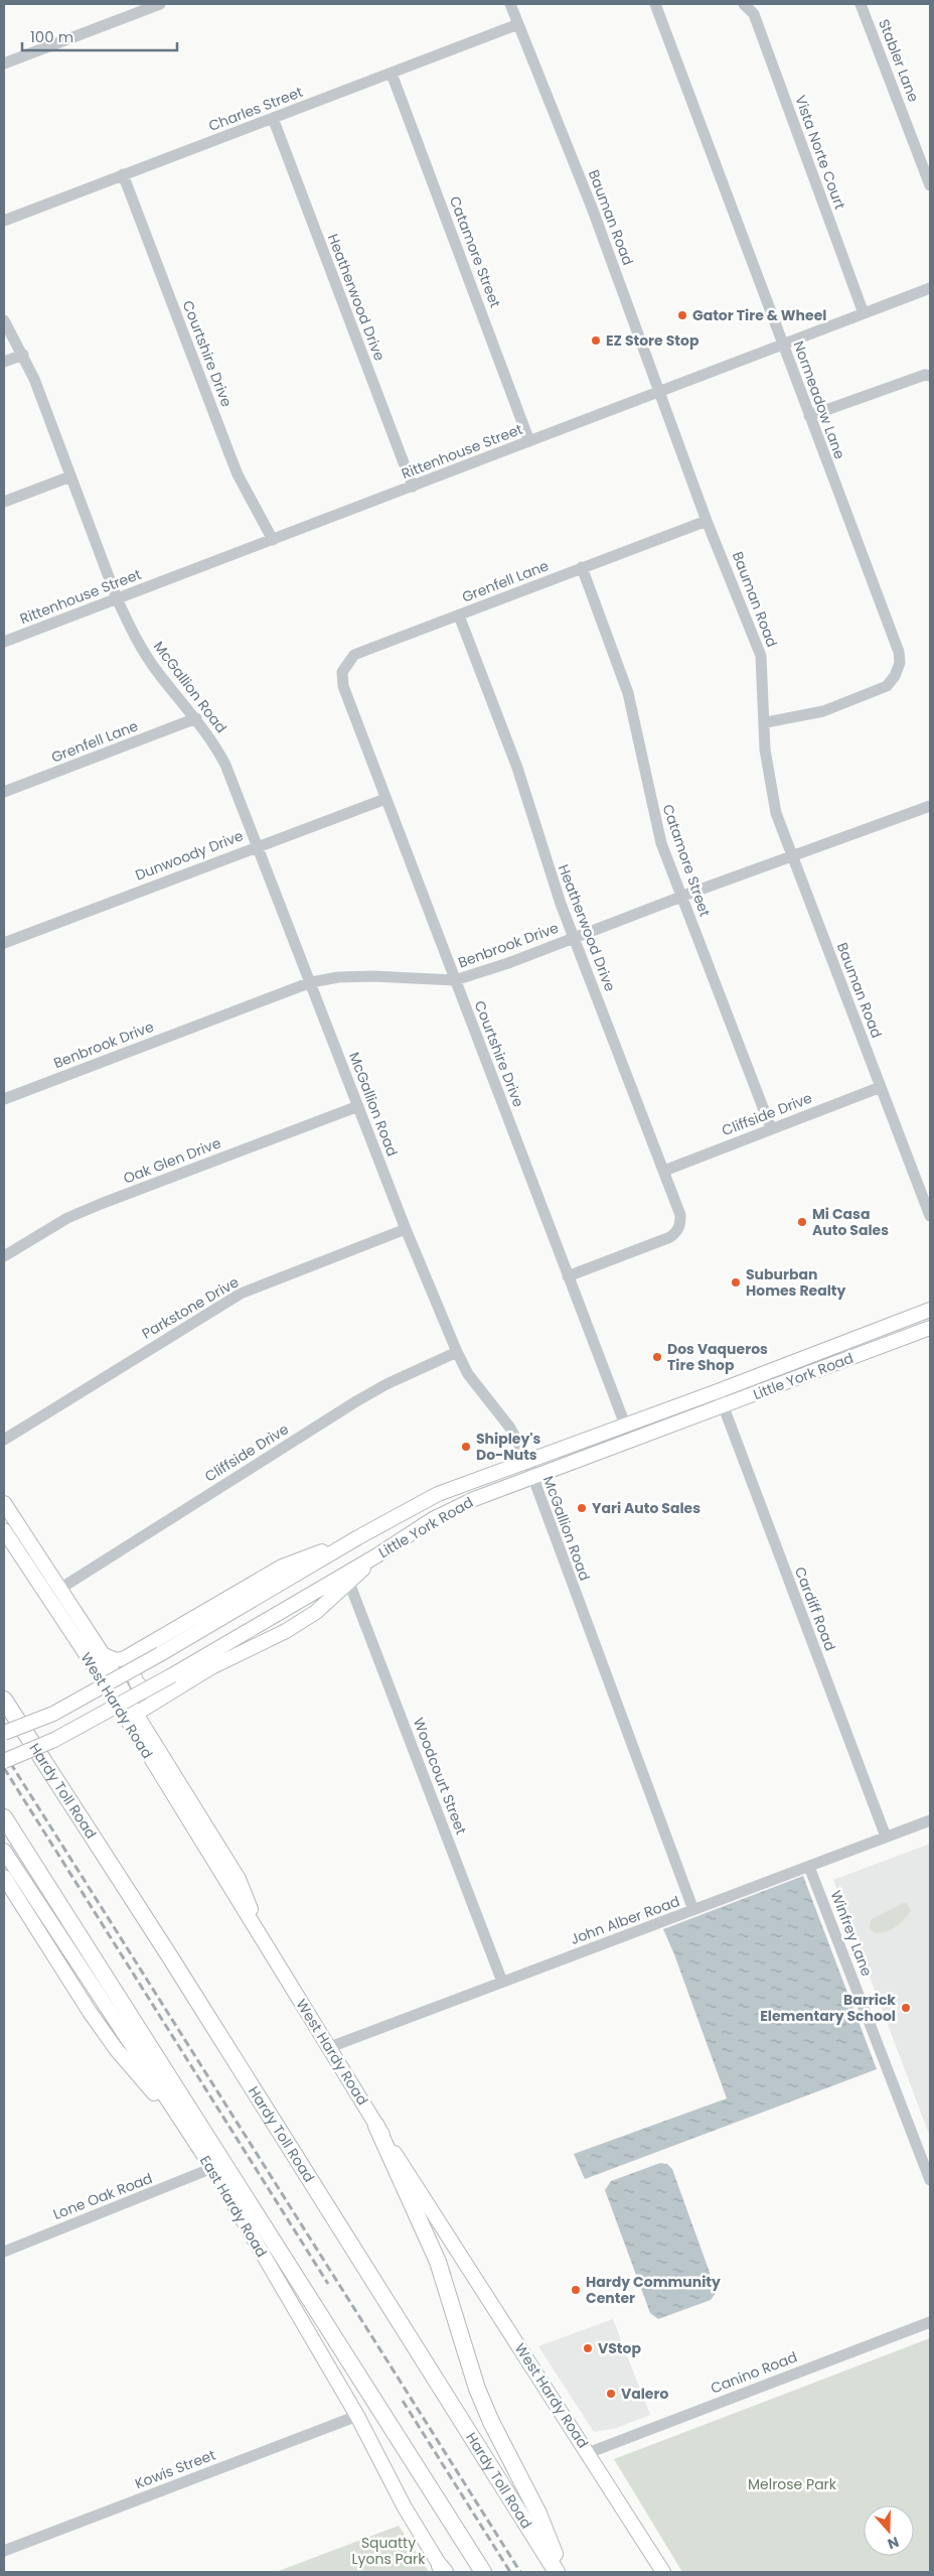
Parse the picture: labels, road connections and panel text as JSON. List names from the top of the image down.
{
  "streets": {
    "highway": ["Hardy Toll Road"],
    "main road": ["Little York Road", "West Hardy Road", "East Hardy Road"],
    "street": [
      "Stabler Lane",
      "Charles Street",
      "Vista Norte Court",
      "Bauman Road",
      "Catamore Street",
      "Heatherwood Drive",
      "Courtshire Drive",
      "Normeadow Lane",
      "Rittenhouse Street",
      "Grenfell Lane",
      "McGallion Road",
      "Dunwoody Drive",
      "Benbrook Drive",
      "Cliffside Drive",
      "Oak Glen Drive",
      "Parkstone Drive",
      "Cardiff Road",
      "Woodcourt Street",
      "John Alber Road",
      "Winfrey Lane",
      "Lone Oak Road",
      "Canino Road",
      "Kowis Street"
    ]
  },
  "crossings": [
    ["Charles Street", "Bauman Road"],
    ["Charles Street", "Catamore Street"],
    ["Charles Street", "Heatherwood Drive"],
    ["Charles Street", "Courtshire Drive"],
    ["Vista Norte Court", "Rittenhouse Street"],
    ["Bauman Road", "Normeadow Lane"],
    ["Bauman Road", "Rittenhouse Street"],
    ["Bauman Road", "Grenfell Lane"],
    ["Bauman Road", "Benbrook Drive"],
    ["Bauman Road", "Cliffside Drive"],
    ["Catamore Street", "Rittenhouse Street"],
    ["Catamore Street", "Grenfell Lane"],
    ["Catamore Street", "Benbrook Drive"],
    ["Catamore Street", "Cliffside Drive"],
    ["Heatherwood Drive", "Courtshire Drive"],
    ["Heatherwood Drive", "Rittenhouse Street"],
    ["Heatherwood Drive", "Grenfell Lane"],
    ["Heatherwood Drive", "Benbrook Drive"],
    ["Heatherwood Drive", "Cliffside Drive"],
    ["Courtshire Drive", "Rittenhouse Street"],
    ["Courtshire Drive", "Grenfell Lane"],
    ["Courtshire Drive", "Dunwoody Drive"],
    ["Courtshire Drive", "Benbrook Drive"],
    ["Courtshire Drive", "Little York Road"],
    ["Normeadow Lane", "Rittenhouse Street"],
    ["Rittenhouse Street", "McGallion Road"],
    ["Grenfell Lane", "McGallion Road"],
    ["McGallion Road", "Dunwoody Drive"],
    ["McGallion Road", "Benbrook Drive"],
    ["McGallion Road", "Cliffside Drive"],
    ["McGallion Road", "Oak Glen Drive"],
    ["McGallion Road", "Parkstone Drive"],
    ["McGallion Road", "Little York Road"],
    ["McGallion Road", "John Alber Road"],
    ["Little York Road", "Cardiff Road"],
    ["Little York Road", "West Hardy Road"],
    ["Cardiff Road", "John Alber Road"],
    ["West Hardy Road", "John Alber Road"],
    ["West Hardy Road", "Canino Road"],
    ["Woodcourt Street", "John Alber Road"],
    ["John Alber Road", "Winfrey Lane"],
    ["Lone Oak Road", "East Hardy Road"],
    ["East Hardy Road", "Kowis Street"]
  ],
  "parks": ["Melrose Park", "Squatty Lyons Park"],
  "places": [
    "Gator Tire & Wheel",
    "EZ Store Stop",
    "Mi Casa Auto Sales",
    "Suburban Homes Realty",
    "Dos Vaqueros Tire Shop",
    "Shipley's Do-Nuts",
    "Yari Auto Sales",
    "Barrick Elementary School",
    "Hardy Community Center",
    "VStop",
    "Valero"
  ],
  "scale_bar": "100 m",
  "north": "bottom"
}
